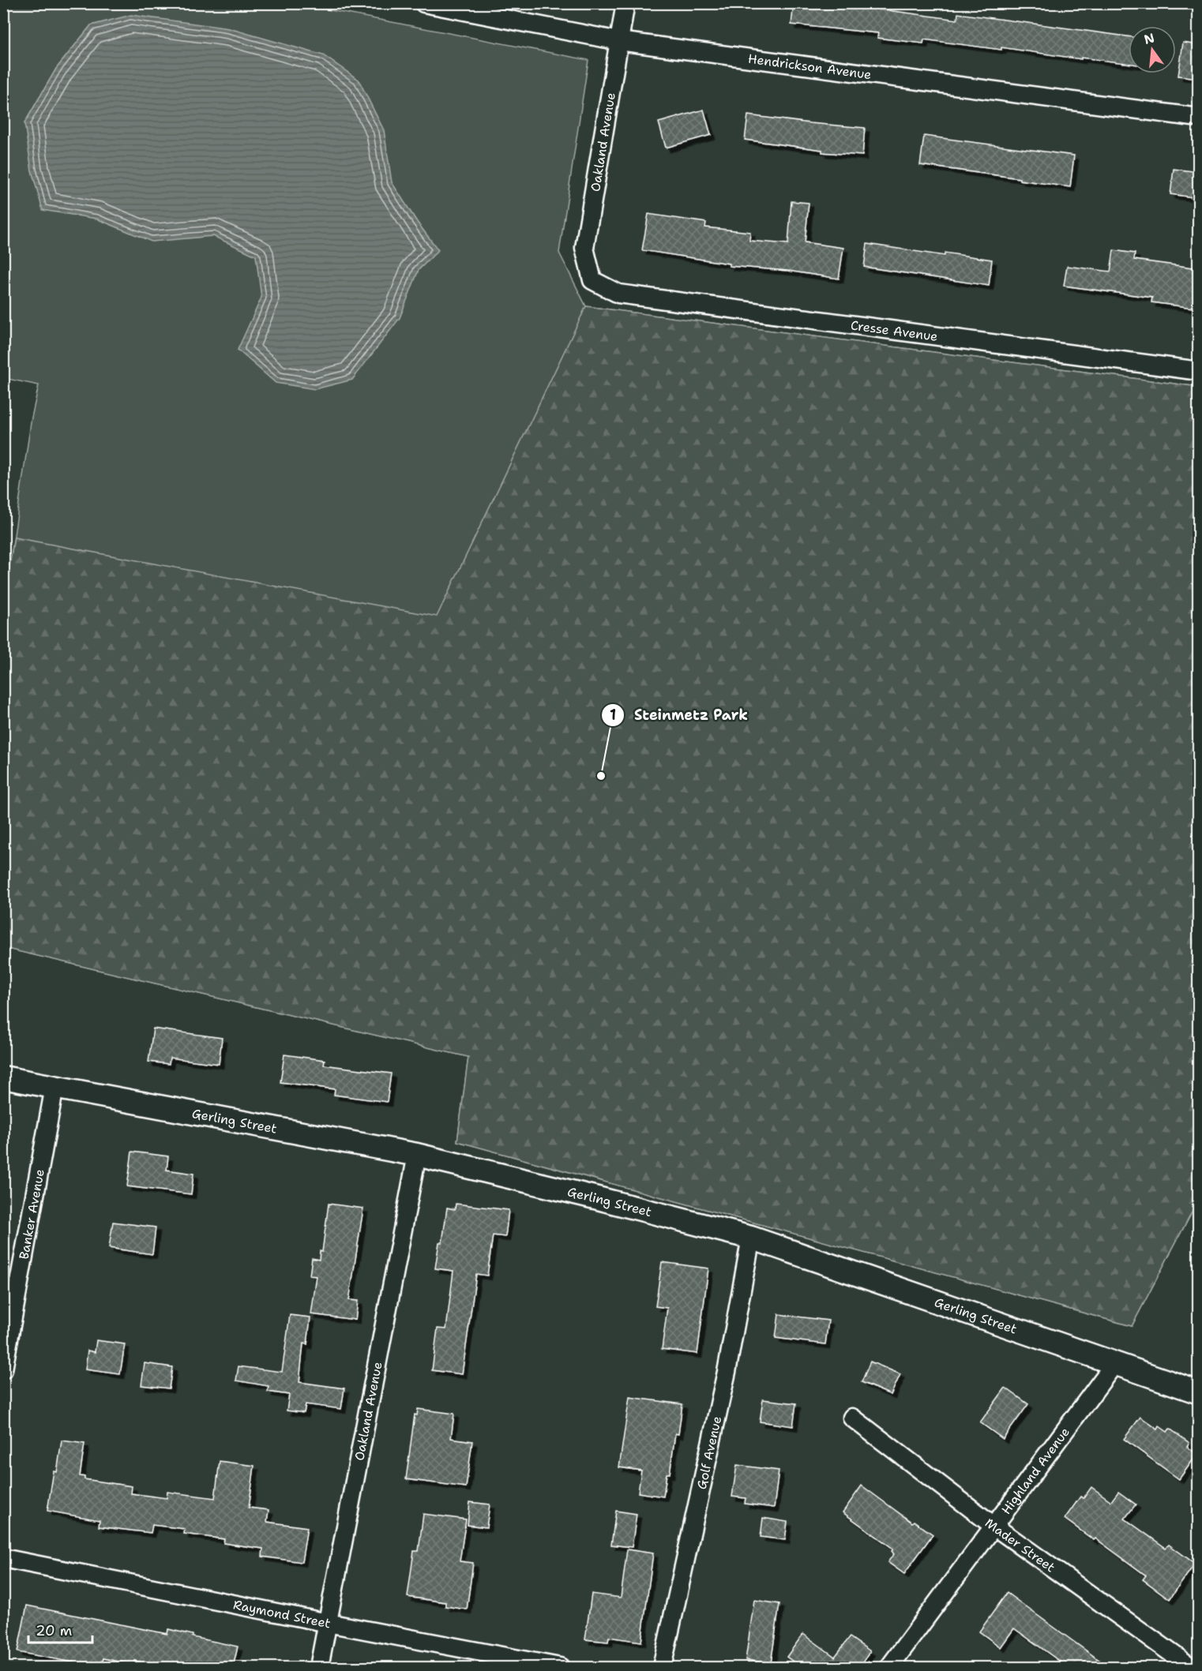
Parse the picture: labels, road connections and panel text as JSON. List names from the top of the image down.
{
  "streets": {
    "street": [
      "Hendrickson Avenue",
      "Oakland Avenue",
      "Cresse Avenue",
      "Gerling Street",
      "Banker Avenue",
      "Golf Avenue",
      "Highland Avenue",
      "Mader Street",
      "Raymond Street"
    ]
  },
  "crossings": [
    ["Hendrickson Avenue", "Oakland Avenue"],
    ["Oakland Avenue", "Cresse Avenue"],
    ["Oakland Avenue", "Gerling Street"],
    ["Oakland Avenue", "Raymond Street"],
    ["Gerling Street", "Banker Avenue"],
    ["Gerling Street", "Golf Avenue"],
    ["Gerling Street", "Highland Avenue"],
    ["Highland Avenue", "Mader Street"]
  ],
  "places": ["Steinmetz Park"],
  "scale_bar": "20 m",
  "north": "top"
}
